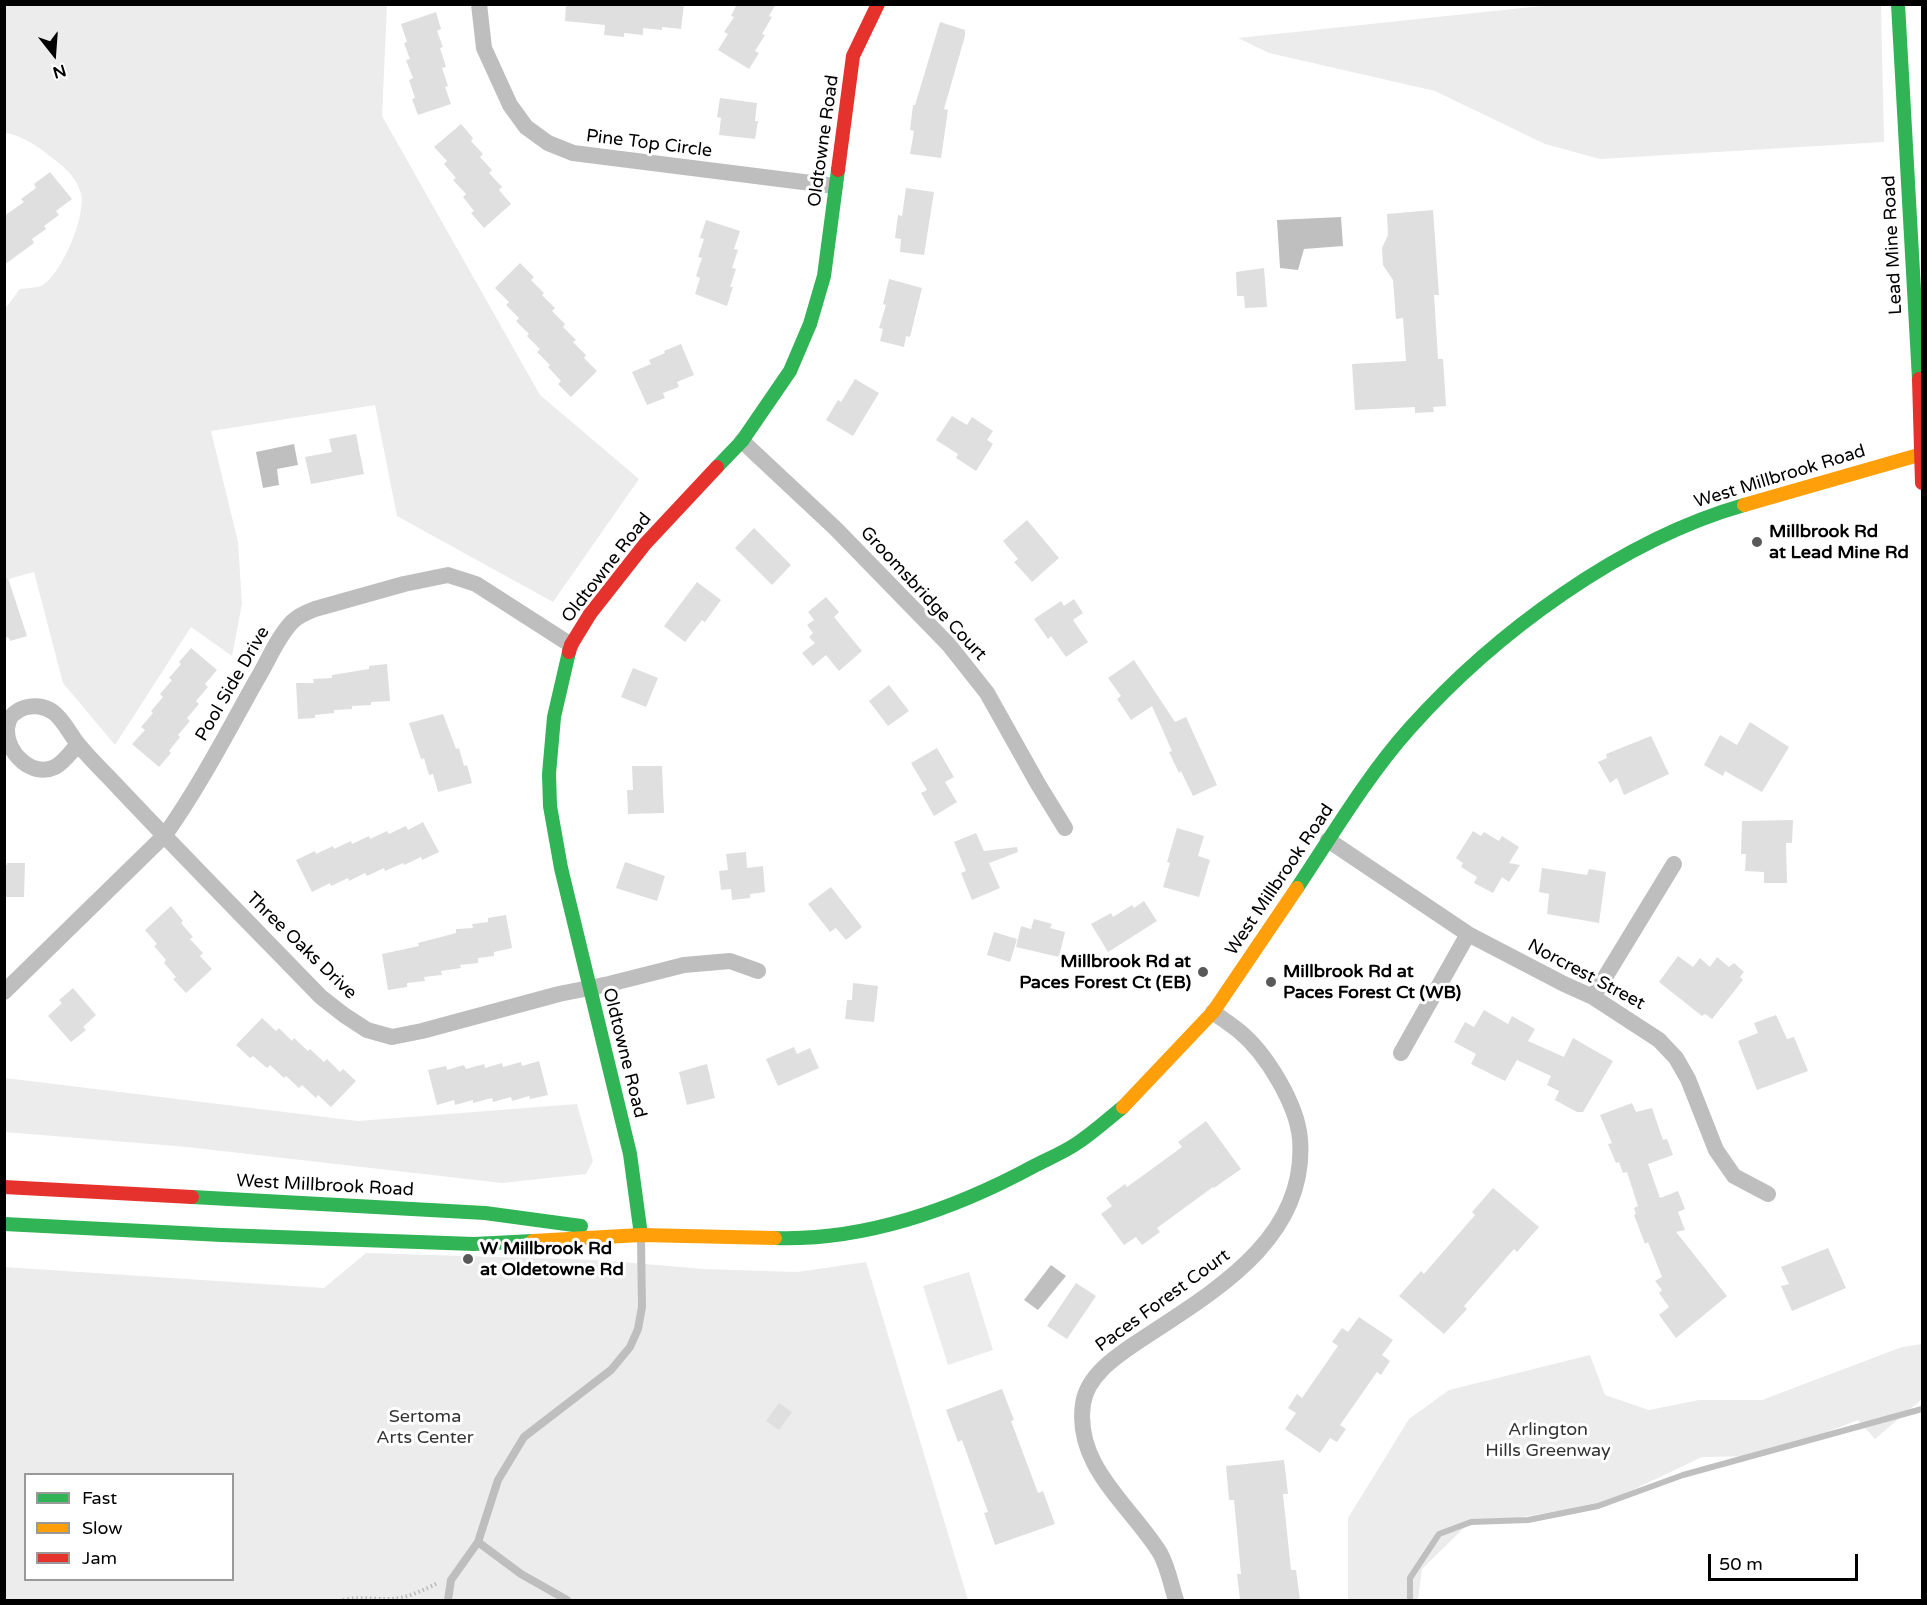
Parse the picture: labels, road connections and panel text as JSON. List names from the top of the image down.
{
  "streets": {
    "main road": ["Oldtowne Road", "Lead Mine Road", "West Millbrook Road"],
    "street": [
      "Pine Top Circle",
      "Groomsbridge Court",
      "Pool Side Drive",
      "Three Oaks Drive",
      "Norcrest Street",
      "Paces Forest Court"
    ]
  },
  "crossings": [
    ["Oldtowne Road", "Pine Top Circle"],
    ["Oldtowne Road", "West Millbrook Road"],
    ["Oldtowne Road", "Groomsbridge Court"],
    ["Oldtowne Road", "Pool Side Drive"],
    ["Oldtowne Road", "Three Oaks Drive"],
    ["Lead Mine Road", "West Millbrook Road"],
    ["West Millbrook Road", "Norcrest Street"],
    ["West Millbrook Road", "Paces Forest Court"],
    ["Pool Side Drive", "Three Oaks Drive"]
  ],
  "parks": ["Sertoma Arts Center", "Arlington Hills Greenway"],
  "places": [
    "Millbrook Rd at Lead Mine Rd",
    "Millbrook Rd at Paces Forest Ct (EB)",
    "Millbrook Rd at Paces Forest Ct (WB)",
    "W Millbrook Rd at Oldetowne Rd"
  ],
  "legend": ["Fast", "Slow", "Jam"],
  "scale_bar": "50 m",
  "north": "bottom"
}
